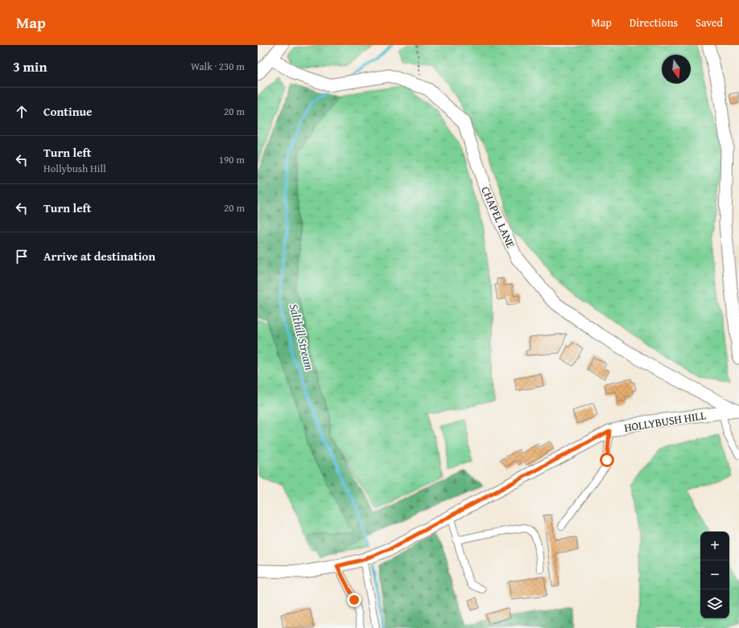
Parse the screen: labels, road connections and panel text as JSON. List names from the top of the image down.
{
  "streets": {
    "street": ["CHAPEL LANE", "HOLLYBUSH HILL"]
  },
  "crossings": [
    ["CHAPEL LANE", "HOLLYBUSH HILL"]
  ],
  "water": ["Salthill Stream"],
  "north": "bottom",
  "page": {
    "header": "Map",
    "nav": ["Map", "Directions", "Saved"],
    "heading": ["3 min", "Walk · 230 m"],
    "list": [
      ["Continue", "20 m"],
      ["Turn left", "Hollybush Hill", "190 m"],
      ["Turn left", "20 m"],
      "Arrive at destination"
    ],
    "map_buttons": ["+", "−"]
  }
}
